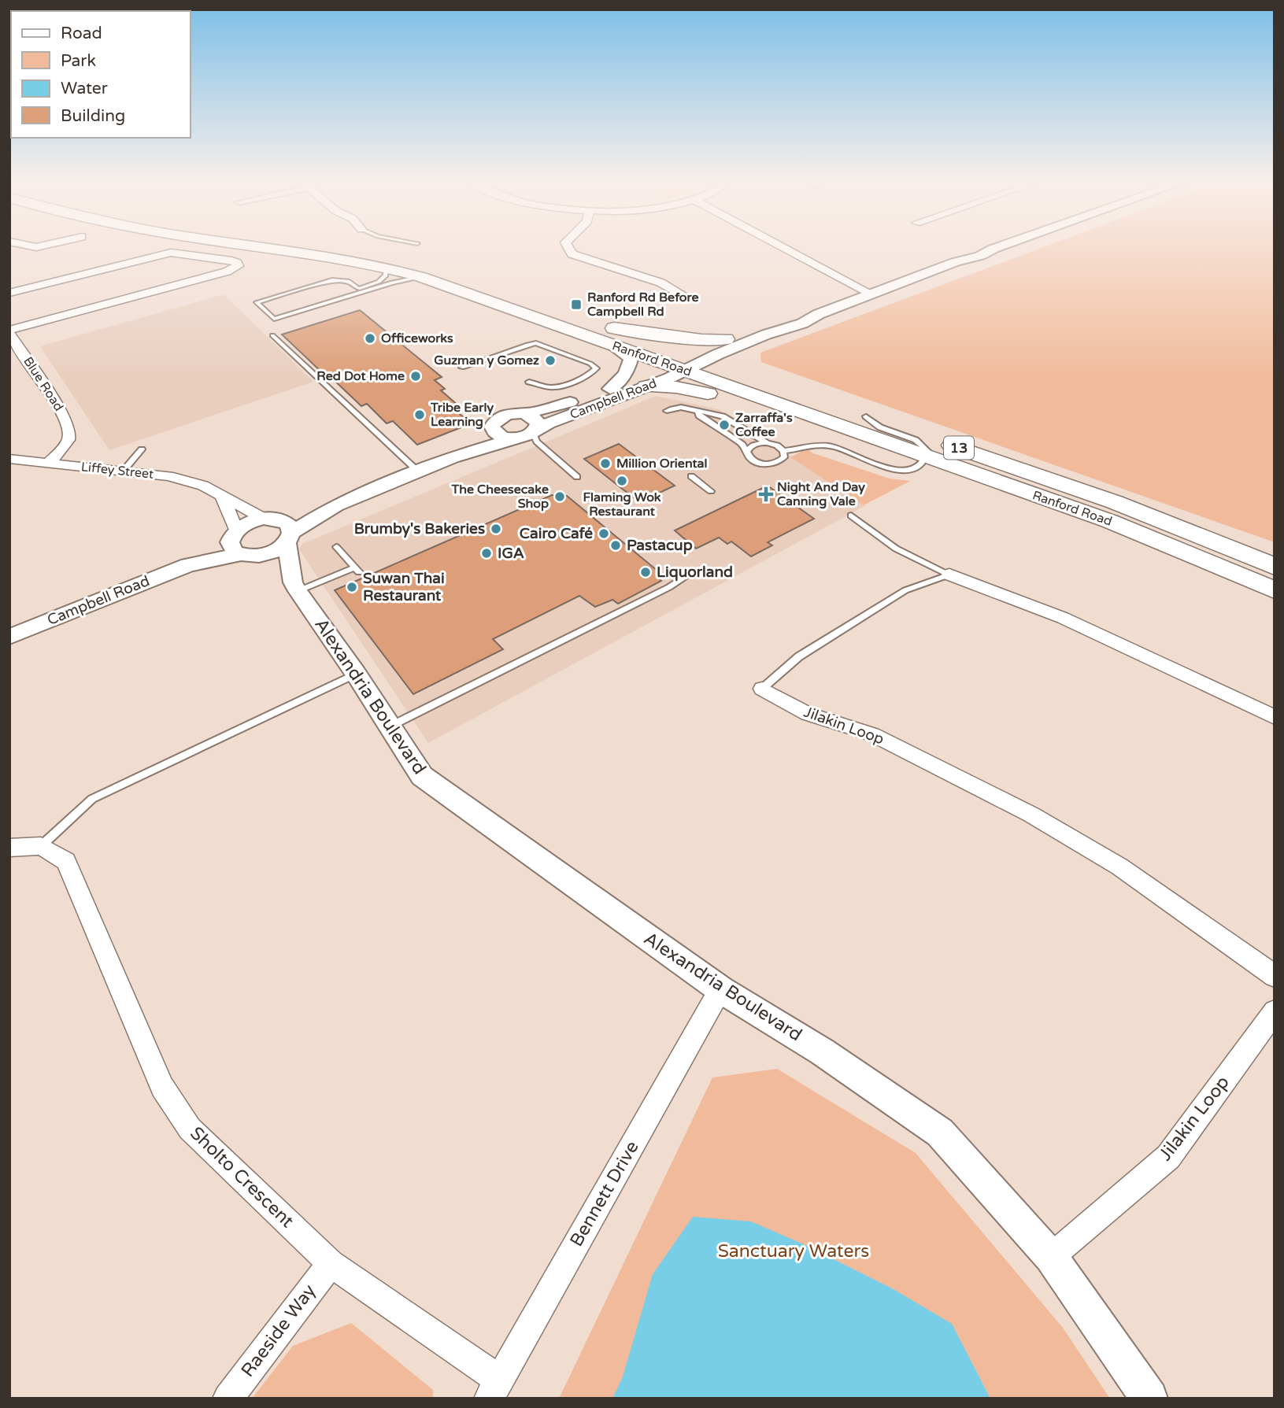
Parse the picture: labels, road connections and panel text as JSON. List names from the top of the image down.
{
  "streets": {
    "main road": ["Ranford Road", "13"],
    "street": [
      "Blue Road",
      "Campbell Road",
      "Liffey Street",
      "Alexandria Boulevard",
      "Jilakin Loop",
      "Sholto Crescent",
      "Bennett Drive",
      "Raeside Way"
    ]
  },
  "crossings": [
    ["Ranford Road", "Campbell Road"],
    ["Blue Road", "Liffey Street"],
    ["Campbell Road", "Liffey Street"],
    ["Campbell Road", "Alexandria Boulevard"],
    ["Alexandria Boulevard", "Jilakin Loop"],
    ["Alexandria Boulevard", "Bennett Drive"],
    ["Sholto Crescent", "Bennett Drive"],
    ["Sholto Crescent", "Raeside Way"]
  ],
  "parks": ["Sanctuary Waters"],
  "places": {
    "transit": ["Ranford Rd Before Campbell Rd"],
    "other": [
      "Officeworks",
      "Guzman y Gomez",
      "Red Dot Home",
      "Tribe Early Learning",
      "Zarraffa's Coffee",
      "Million Oriental",
      "Flaming Wok Restaurant",
      "The Cheesecake Shop",
      "Brumby's Bakeries",
      "Cairo Café",
      "Pastacup",
      "IGA",
      "Liquorland",
      "Suwan Thai Restaurant"
    ],
    "health": ["Night And Day Canning Vale"]
  },
  "legend": [
    "Road",
    "Park",
    "Water",
    "Building"
  ]
}
